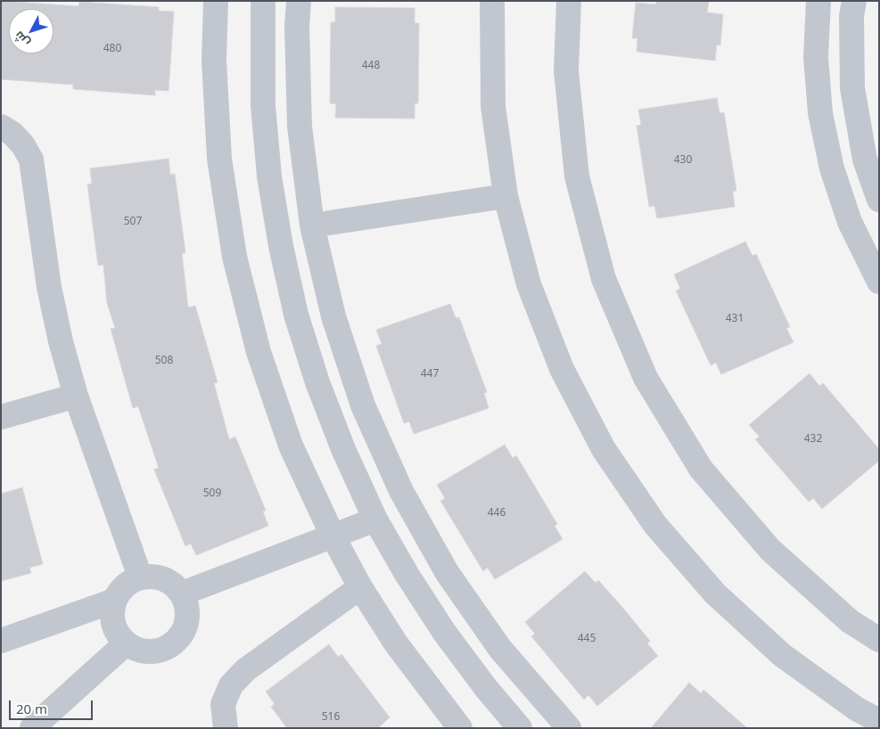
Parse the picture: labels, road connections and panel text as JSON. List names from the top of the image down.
{
  "house_numbers": [
    "480",
    "448",
    "430",
    "507",
    "431",
    "508",
    "447",
    "432",
    "509",
    "446",
    "445",
    "516"
  ],
  "scale_bar": "20 m",
  "north": "bottom left"
}
